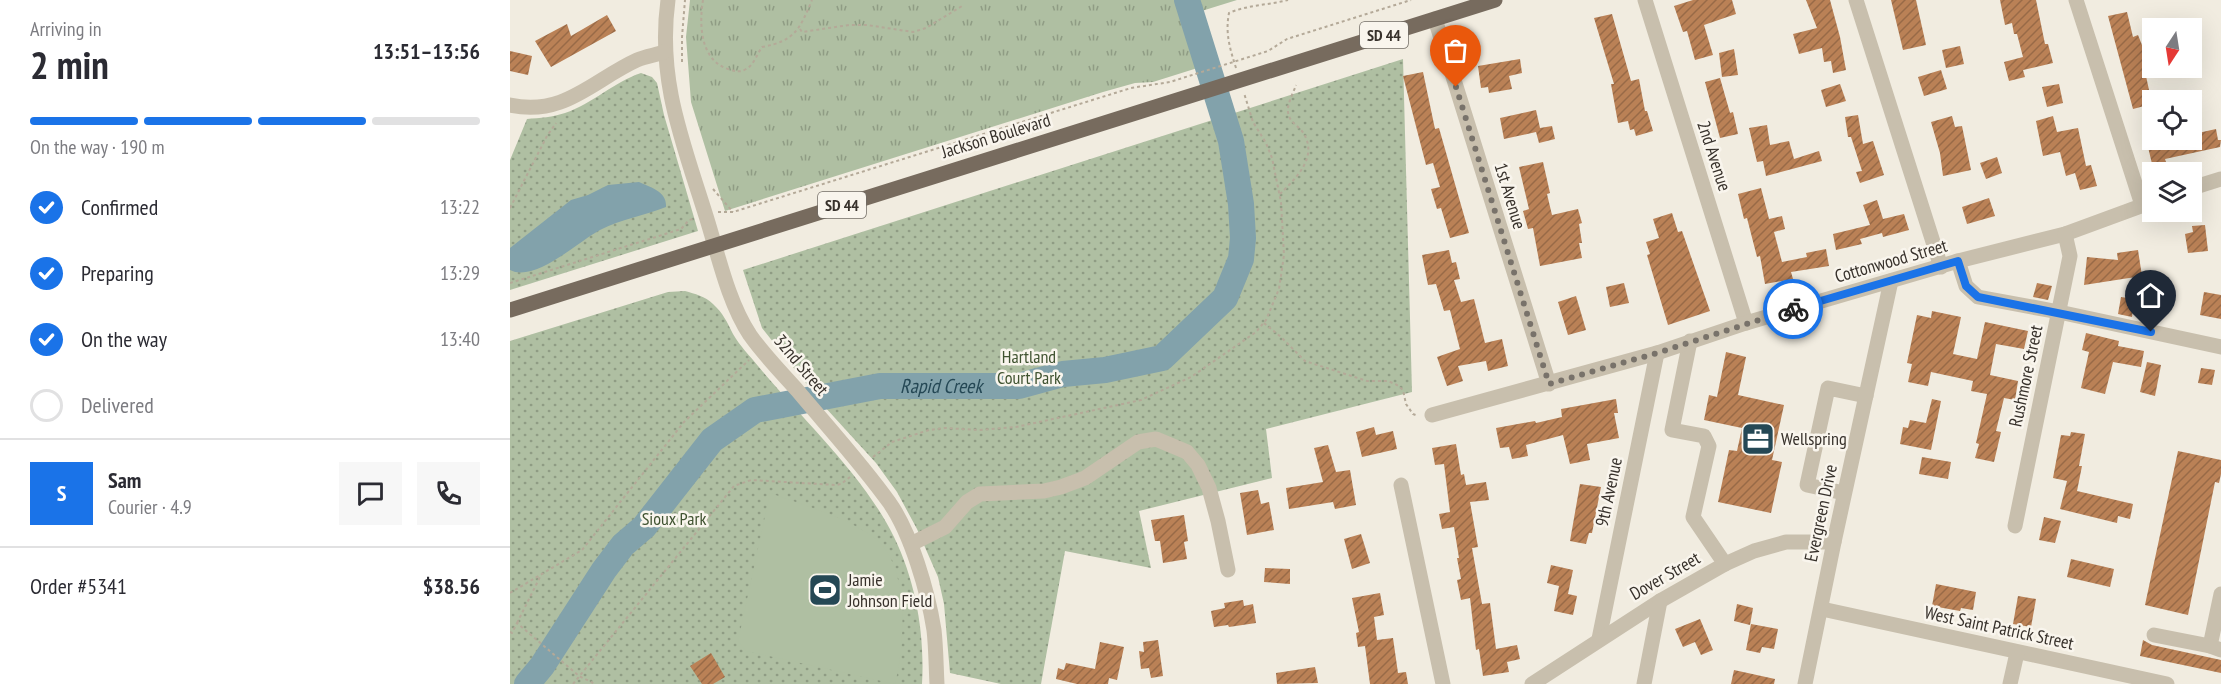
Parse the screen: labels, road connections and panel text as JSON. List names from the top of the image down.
{
  "streets": {
    "main road": ["SD 44", "Jackson Boulevard"],
    "street": [
      "2nd Avenue",
      "1st Avenue",
      "Cottonwood Street",
      "32nd Street",
      "Rushmore Street",
      "9th Avenue",
      "Evergreen Drive",
      "Dover Street",
      "West Saint Patrick Street"
    ]
  },
  "crossings": [
    ["Jackson Boulevard", "1st Avenue"],
    ["Jackson Boulevard", "32nd Street"],
    ["2nd Avenue", "Cottonwood Street"],
    ["1st Avenue", "Cottonwood Street"],
    ["Cottonwood Street", "Rushmore Street"],
    ["Cottonwood Street", "9th Avenue"],
    ["Cottonwood Street", "Evergreen Drive"],
    ["9th Avenue", "Dover Street"],
    ["Evergreen Drive", "Dover Street"],
    ["Evergreen Drive", "West Saint Patrick Street"]
  ],
  "water": ["Rapid Creek"],
  "parks": ["Hartland Court Park", "Sioux Park"],
  "places": {
    "office": ["Wellspring"],
    "sports": ["Jamie Johnson Field"]
  },
  "north": "bottom",
  "page": {
    "heading": ["2 min", "Arriving in", "13:51–13:56"],
    "panel": [
      "Sam",
      "Courier · 4.9",
      "Order #5341",
      "$38.56"
    ],
    "bar": "On the way · 190 m",
    "list": [
      ["Confirmed", "13:22"],
      ["Preparing", "13:29"],
      ["On the way", "13:40"],
      "Delivered"
    ],
    "round": "S"
  }
}
